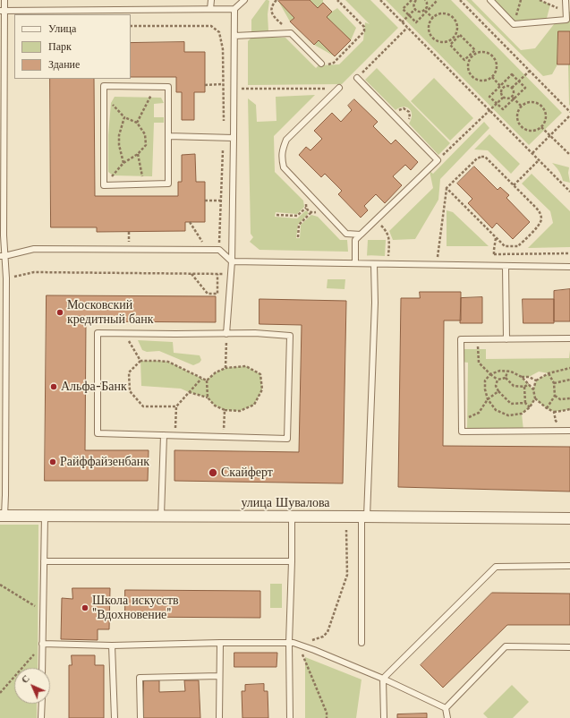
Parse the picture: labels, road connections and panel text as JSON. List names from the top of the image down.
{
  "streets": {
    "street": ["улица Шувалова"]
  },
  "places": [
    "Московский кредитный банк",
    "Альфа-Банк",
    "Райффайзенбанк",
    "Скайферт",
    "Школа искусств \"Вдохновение\""
  ],
  "legend": ["Улица", "Парк", "Здание"],
  "north": "top left"
}
